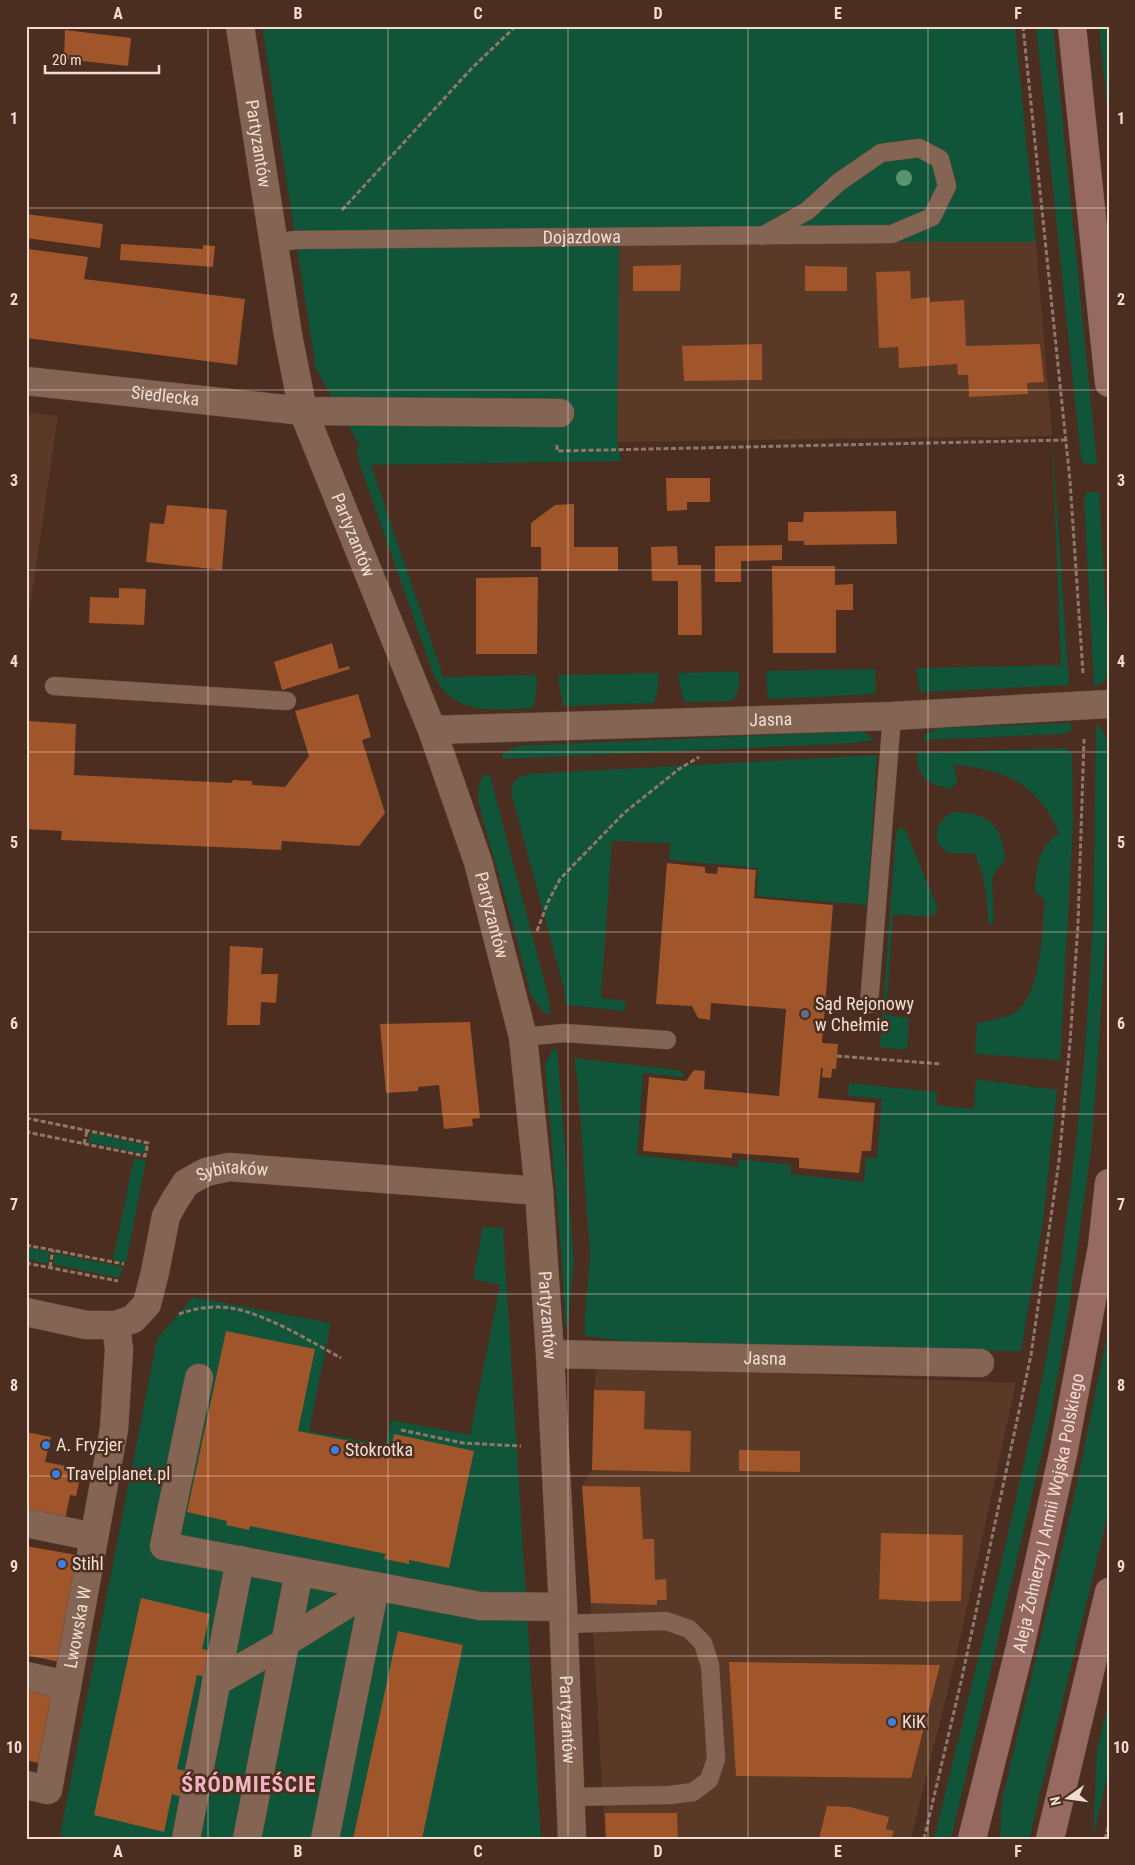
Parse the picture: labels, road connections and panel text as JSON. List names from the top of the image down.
{
  "streets": {
    "main road": ["Aleja Żołnierzy I Armii Wojska Polskiego"],
    "street": [
      "Partyzantów",
      "Siedlecka",
      "Jasna",
      "Sybiraków",
      "Lwowska W"
    ],
    "lane": ["Dojazdowa"]
  },
  "crossings": [
    ["Partyzantów", "Dojazdowa"],
    ["Partyzantów", "Siedlecka"],
    ["Partyzantów", "Jasna"],
    ["Partyzantów", "Sybiraków"],
    ["Sybiraków", "Lwowska W"]
  ],
  "districts": ["ŚRÓDMIEŚCIE"],
  "places": [
    "Sąd Rejonowy w Chełmie",
    "A. Fryzjer",
    "Stokrotka",
    "Travelplanet.pl",
    "Stihl",
    "KiK"
  ],
  "scale_bar": "20 m",
  "north": "left",
  "grid": {
    "columns": [
      "A",
      "B",
      "C",
      "D",
      "E",
      "F"
    ],
    "rows": [
      "1",
      "2",
      "3",
      "4",
      "5",
      "6",
      "7",
      "8",
      "9",
      "10"
    ]
  }
}
